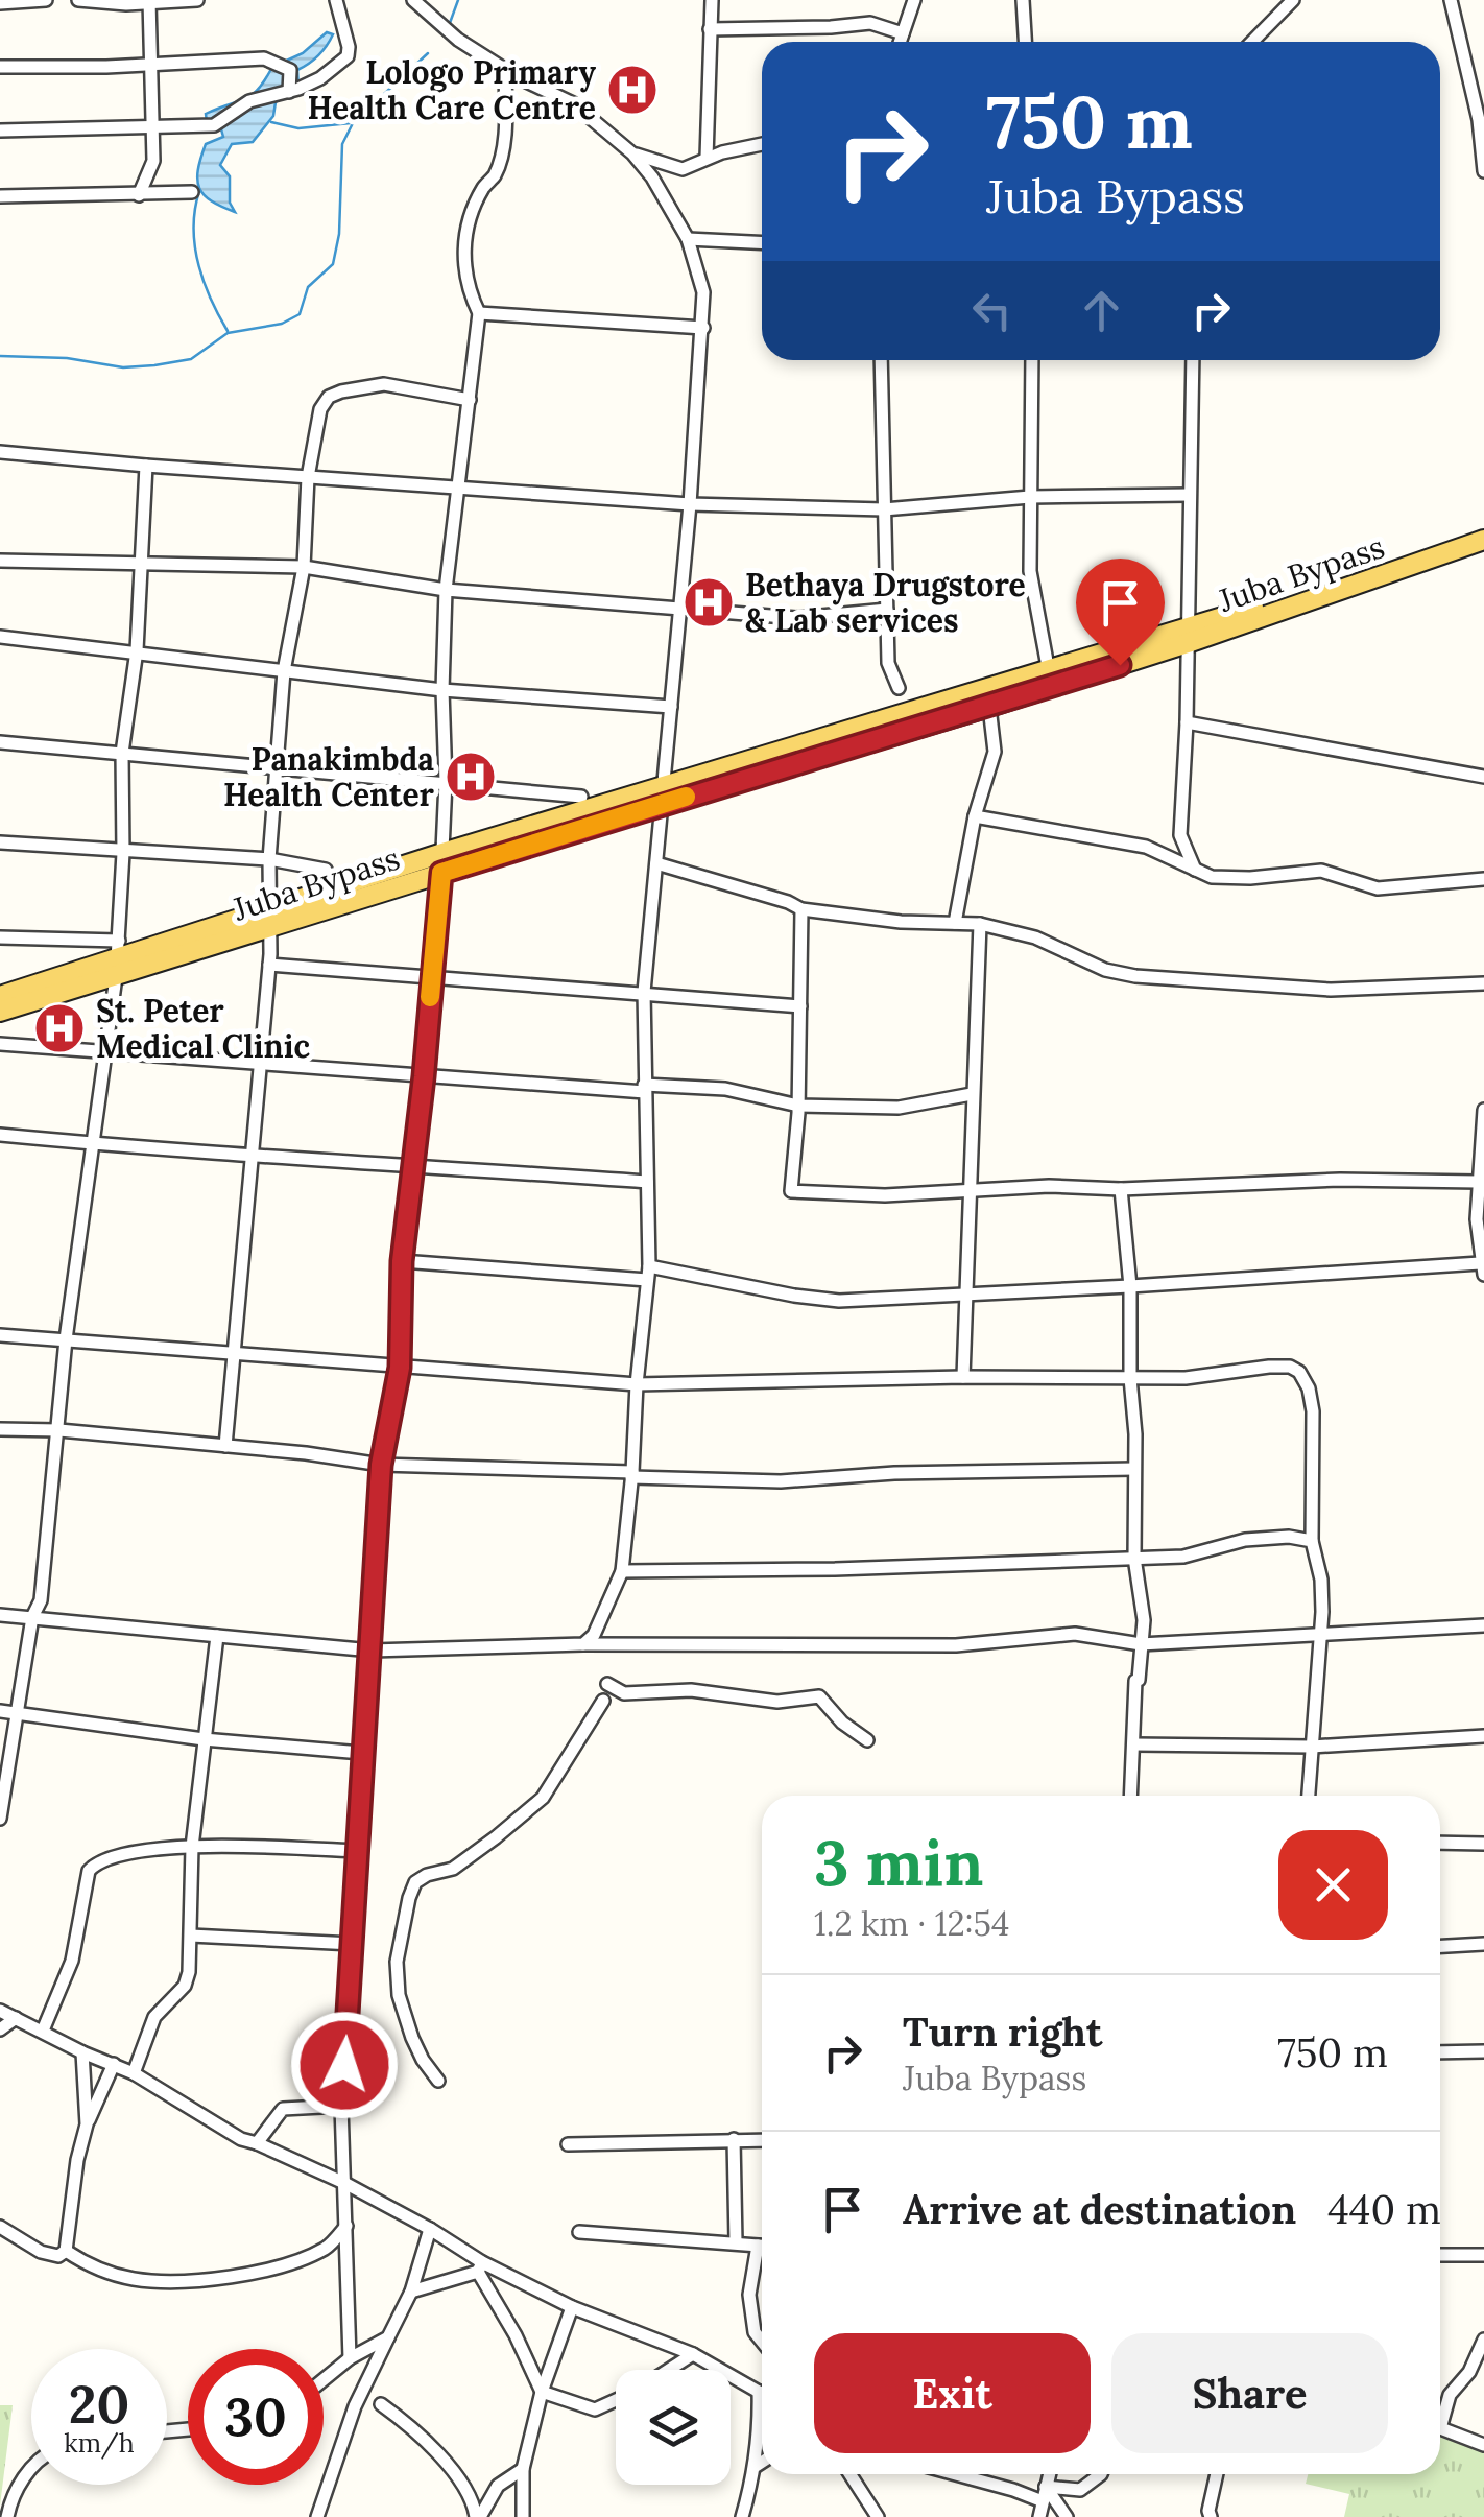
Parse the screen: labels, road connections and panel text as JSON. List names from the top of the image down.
{
  "streets": {
    "main road": ["Juba Bypass"]
  },
  "places": {
    "hospital": [
      "Lologo Primary Health Care Centre",
      "Bethaya Drugstore & Lab services",
      "Panakimbda Health Center",
      "St. Peter Medical Clinic"
    ]
  },
  "page": {
    "turn": ["750 m", "Juba Bypass"],
    "heading": ["3 min", "1.2 km · 12:54"],
    "list": [
      {
        "name": "Turn right",
        "note": "Juba Bypass",
        "value": "750 m"
      },
      {
        "name": "Arrive at destination",
        "value": "440 m"
      }
    ],
    "buttons": ["Exit", "Share"],
    "speed": "20 km/h",
    "limit": "30"
  }
}
